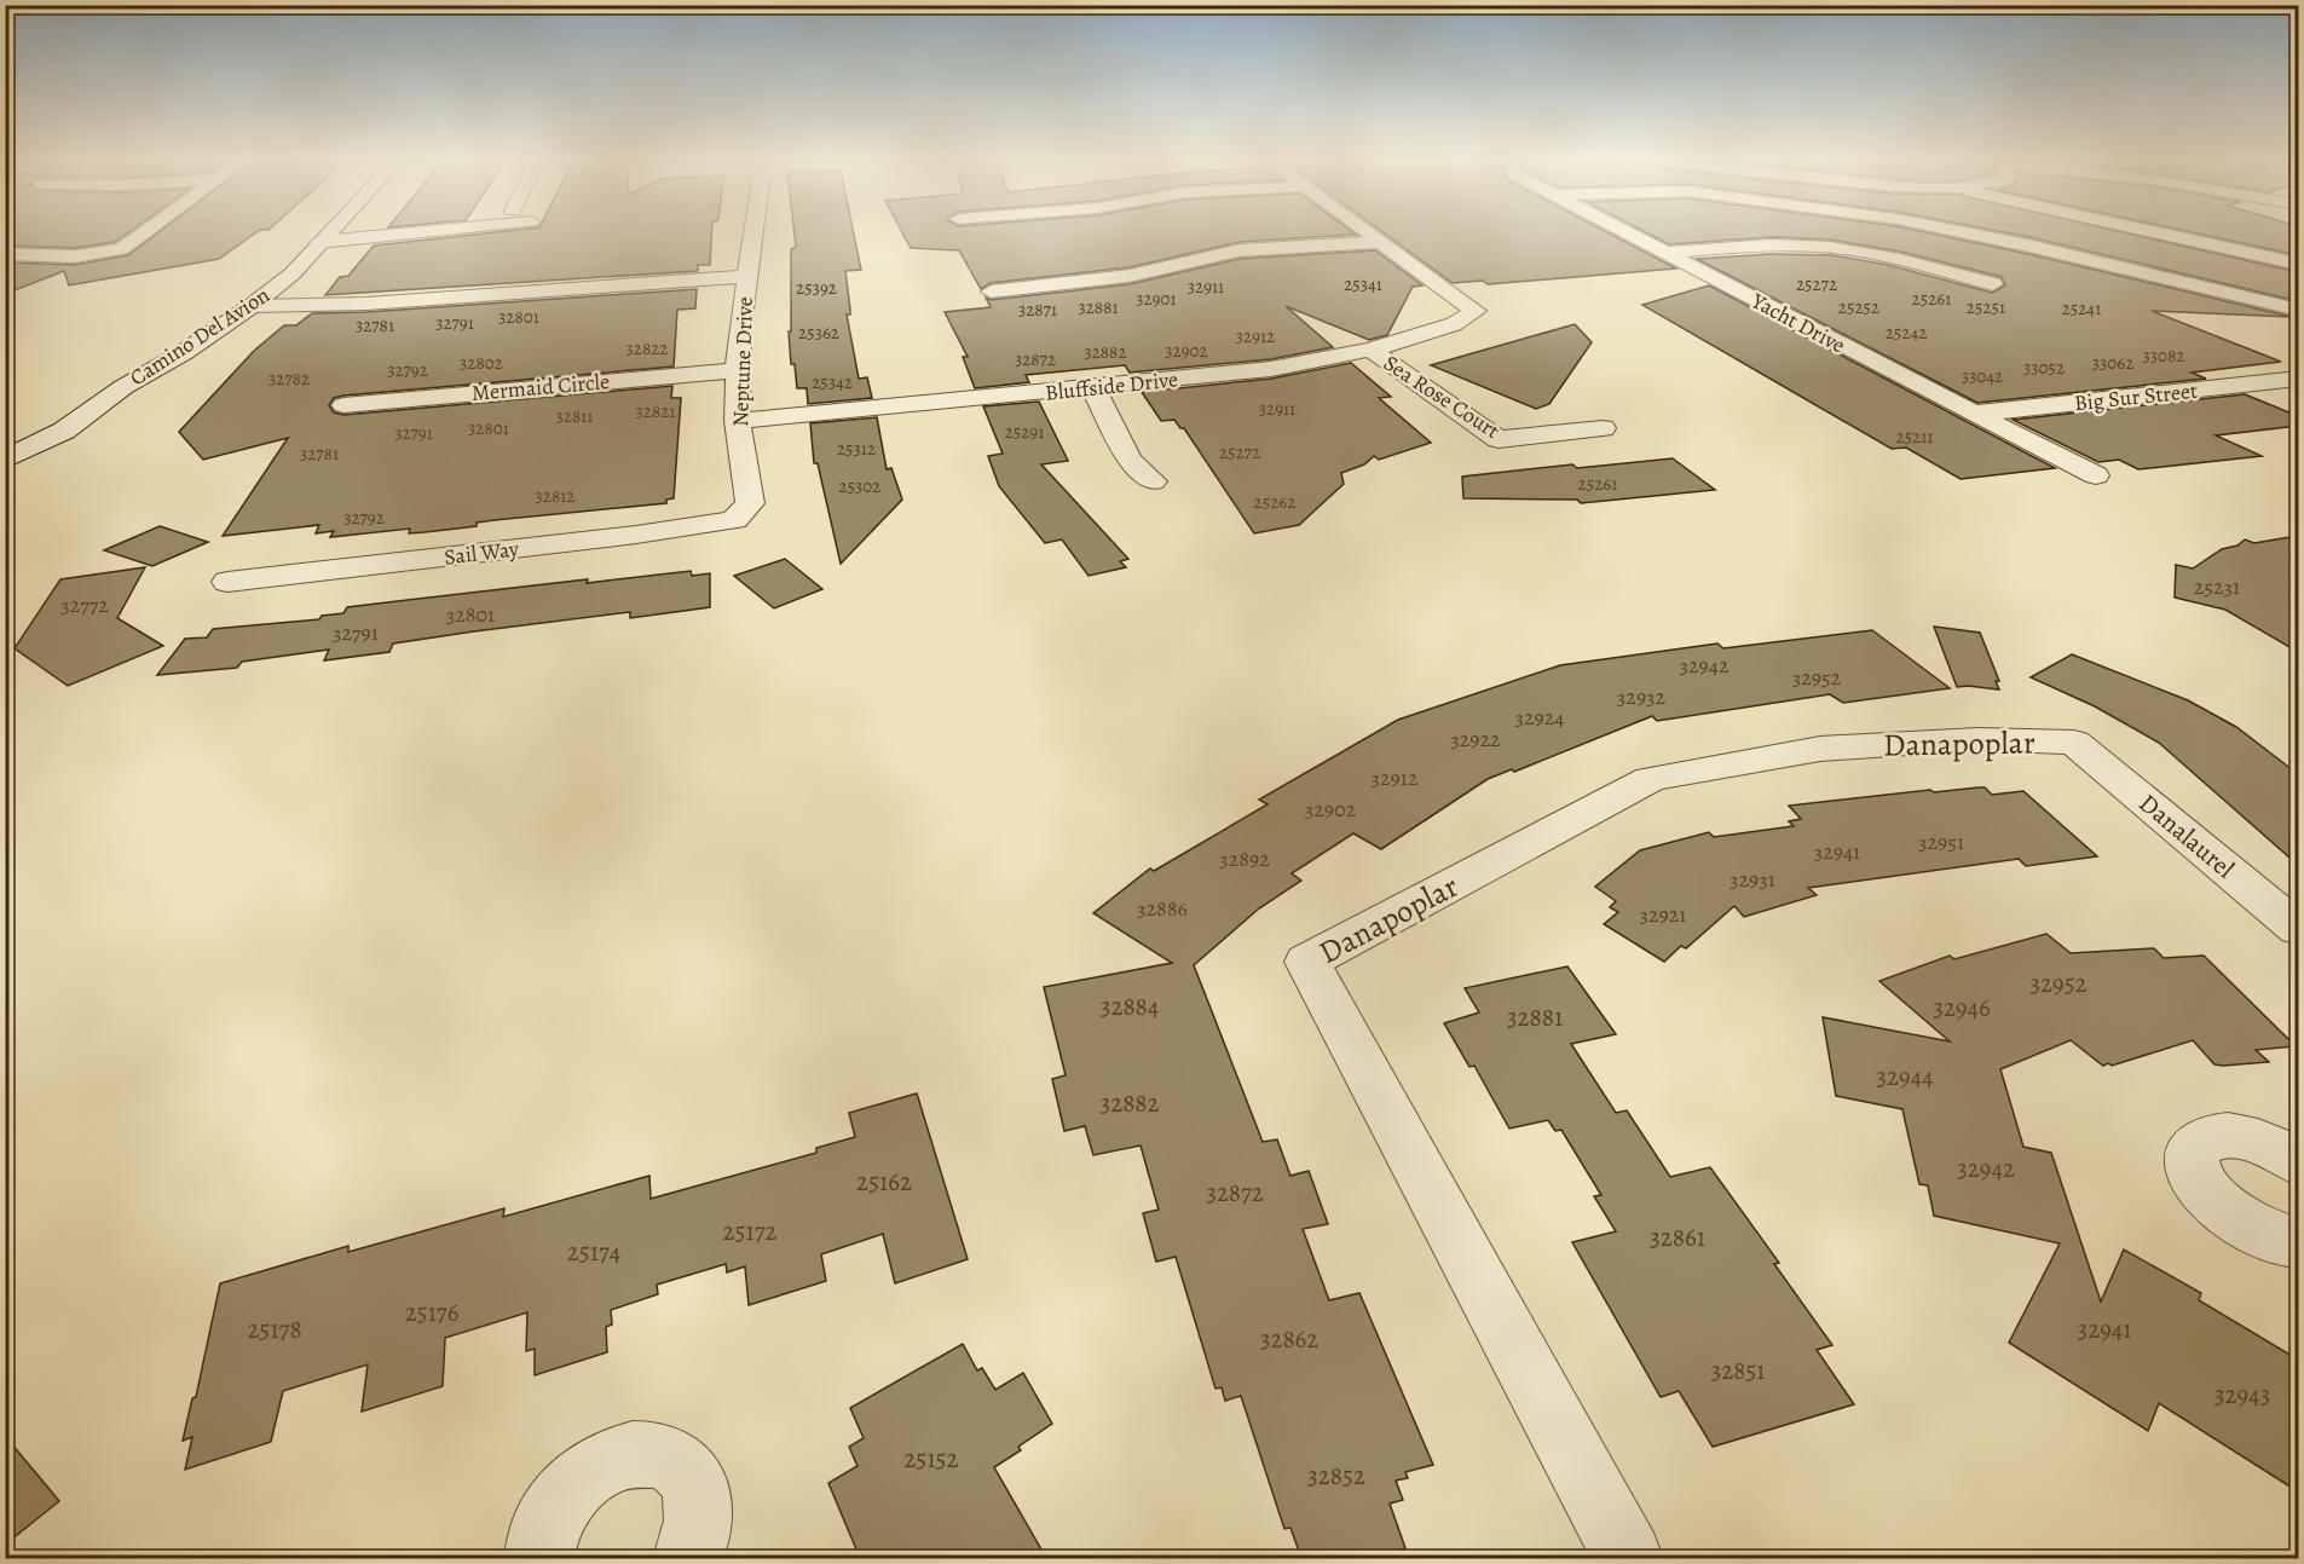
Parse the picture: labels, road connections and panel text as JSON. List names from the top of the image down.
{
  "streets": {
    "street": [
      "Yacht Drive",
      "Camino Del Avion",
      "Neptune Drive",
      "Bluffside Drive",
      "Mermaid Circle",
      "Sea Rose Court",
      "Big Sur Street",
      "Sail Way",
      "Danapoplar",
      "Danalaurel"
    ]
  },
  "crossings": [
    ["Yacht Drive", "Big Sur Street"],
    ["Neptune Drive", "Bluffside Drive"],
    ["Neptune Drive", "Mermaid Circle"],
    ["Neptune Drive", "Sail Way"],
    ["Bluffside Drive", "Sea Rose Court"],
    ["Danapoplar", "Danalaurel"]
  ],
  "house_numbers": [
    "25341",
    "25272",
    "32911",
    "25392",
    "32901",
    "25261",
    "32881",
    "25252",
    "25251",
    "25241",
    "32871",
    "32801",
    "32791",
    "32781",
    "25362",
    "25242",
    "32912",
    "32822",
    "32902",
    "32882",
    "33082",
    "32872",
    "32802",
    "33062",
    "33052",
    "32792",
    "33042",
    "32782",
    "25342",
    "32911",
    "32821",
    "32811",
    "32801",
    "25291",
    "32791",
    "25211",
    "25312",
    "25272",
    "32781",
    "25261",
    "25302",
    "32812",
    "25262",
    "32792",
    "25231",
    "32772",
    "32801",
    "32791",
    "32942",
    "32952",
    "32932",
    "32924",
    "32922",
    "32912",
    "32902",
    "32951",
    "32941",
    "32892",
    "32931",
    "32886",
    "32921",
    "32952",
    "32884",
    "32946",
    "32881",
    "32944",
    "32882",
    "32942",
    "25162",
    "32872",
    "25172",
    "32861",
    "25174",
    "25176",
    "25178",
    "32941",
    "32862",
    "32851",
    "32943",
    "25152",
    "32852"
  ]
}
